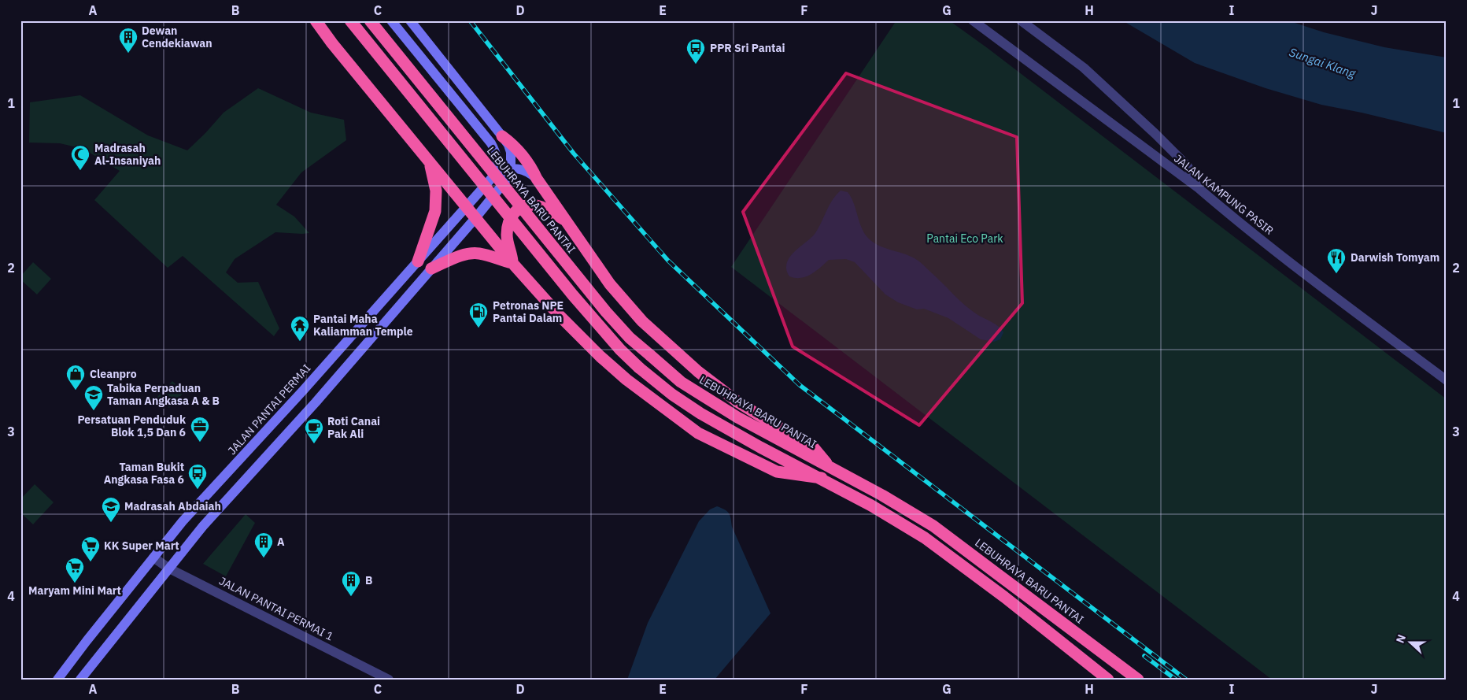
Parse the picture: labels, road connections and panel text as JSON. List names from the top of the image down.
{
  "streets": {
    "highway": ["LEBUHRAYA BARU PANTAI"],
    "main road": ["JALAN PANTAI PERMAI"],
    "street": ["JALAN KAMPUNG PASIR", "JALAN PANTAI PERMAI 1"]
  },
  "crossings": [
    ["JALAN PANTAI PERMAI", "JALAN PANTAI PERMAI 1"]
  ],
  "water": ["Sungai Klang"],
  "parks": ["Pantai Eco Park"],
  "places": {
    "building": ["Dewan Cendekiawan", "A", "B"],
    "bus stop": ["PPR Sri Pantai", "Taman Bukit Angkasa Fasa 6"],
    "mosque": ["Madrasah Al-Insaniyah"],
    "restaurant": ["Darwish Tomyam"],
    "fuel station": ["Petronas NPE Pantai Dalam"],
    "temple": ["Pantai Maha Kaliamman Temple"],
    "shop": ["Cleanpro"],
    "school or university": ["Tabika Perpaduan Taman Angkasa A & B", "Madrasah Abdaiah"],
    "office": ["Persatuan Penduduk Blok 1,5 Dan 6"],
    "cafe": ["Roti Canai Pak Ali"],
    "supermarket": ["KK Super Mart", "Maryam Mini Mart"]
  },
  "north": "left",
  "grid": {
    "columns": [
      "A",
      "B",
      "C",
      "D",
      "E",
      "F",
      "G",
      "H",
      "I",
      "J"
    ],
    "rows": [
      "1",
      "2",
      "3",
      "4"
    ]
  }
}
